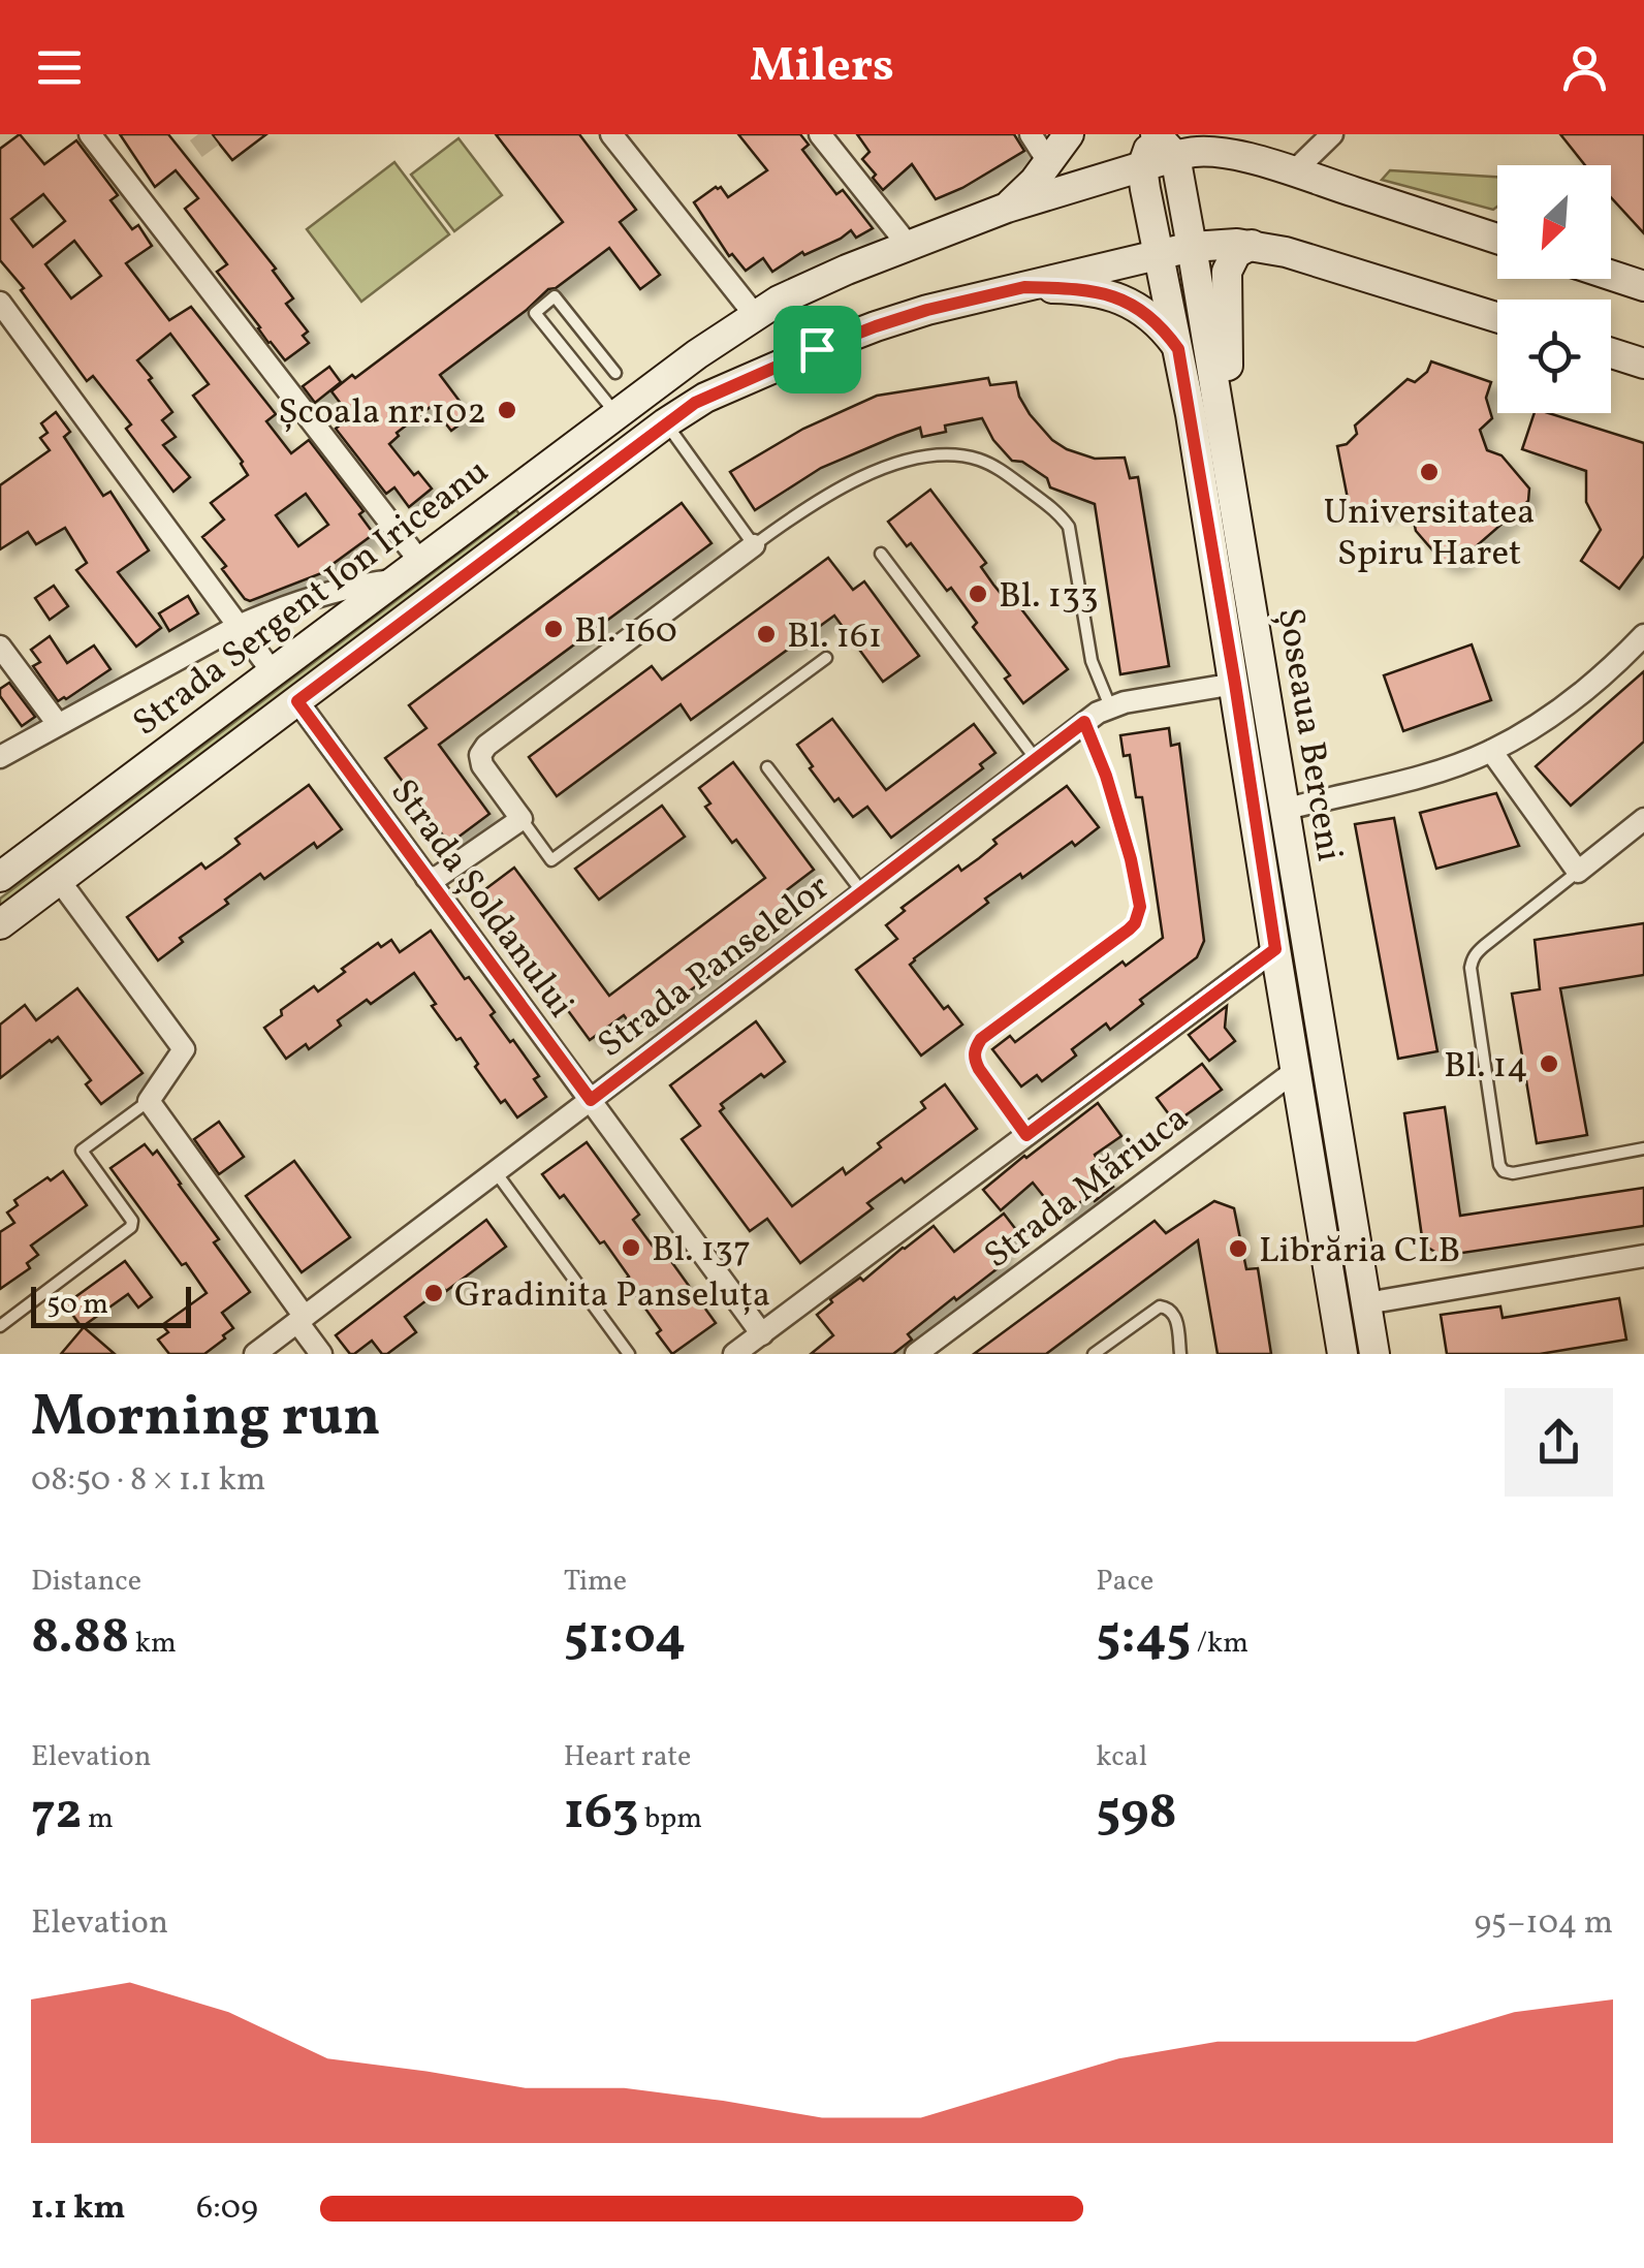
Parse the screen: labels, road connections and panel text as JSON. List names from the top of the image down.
{
  "streets": {
    "main road": ["Strada Sergent Ion Iriceanu", "Șoseaua Berceni"],
    "street": ["Strada Șoldanului", "Strada Panselelor", "Strada Măriuca"]
  },
  "crossings": [
    ["Strada Sergent Ion Iriceanu", "Șoseaua Berceni"],
    ["Strada Sergent Ion Iriceanu", "Strada Șoldanului"],
    ["Șoseaua Berceni", "Strada Panselelor"],
    ["Șoseaua Berceni", "Strada Măriuca"],
    ["Strada Șoldanului", "Strada Panselelor"]
  ],
  "places": [
    "Școala nr.102",
    "Universitatea Spiru Haret",
    "Bl. 133",
    "Bl. 160",
    "Bl. 161",
    "Bl. 14",
    "Bl. 137",
    "Librăria CLB",
    "Gradinita Panseluța"
  ],
  "scale_bar": "50 m",
  "north": "bottom left",
  "page": {
    "header": "Milers",
    "scale": "50 m",
    "heading": ["Morning run", "08:50 · 8 × 1.1 km"],
    "stats": [
      ["Distance", "8.88 km"],
      ["Time", "51:04"],
      ["Pace", "5:45 /km"],
      ["Elevation", "72 m"],
      ["Heart rate", "163 bpm"],
      ["kcal", "598"]
    ],
    "chart": ["Elevation", "95–104 m"],
    "list": [
      {
        "name": "1.1 km",
        "note": "6:09"
      }
    ]
  }
}
